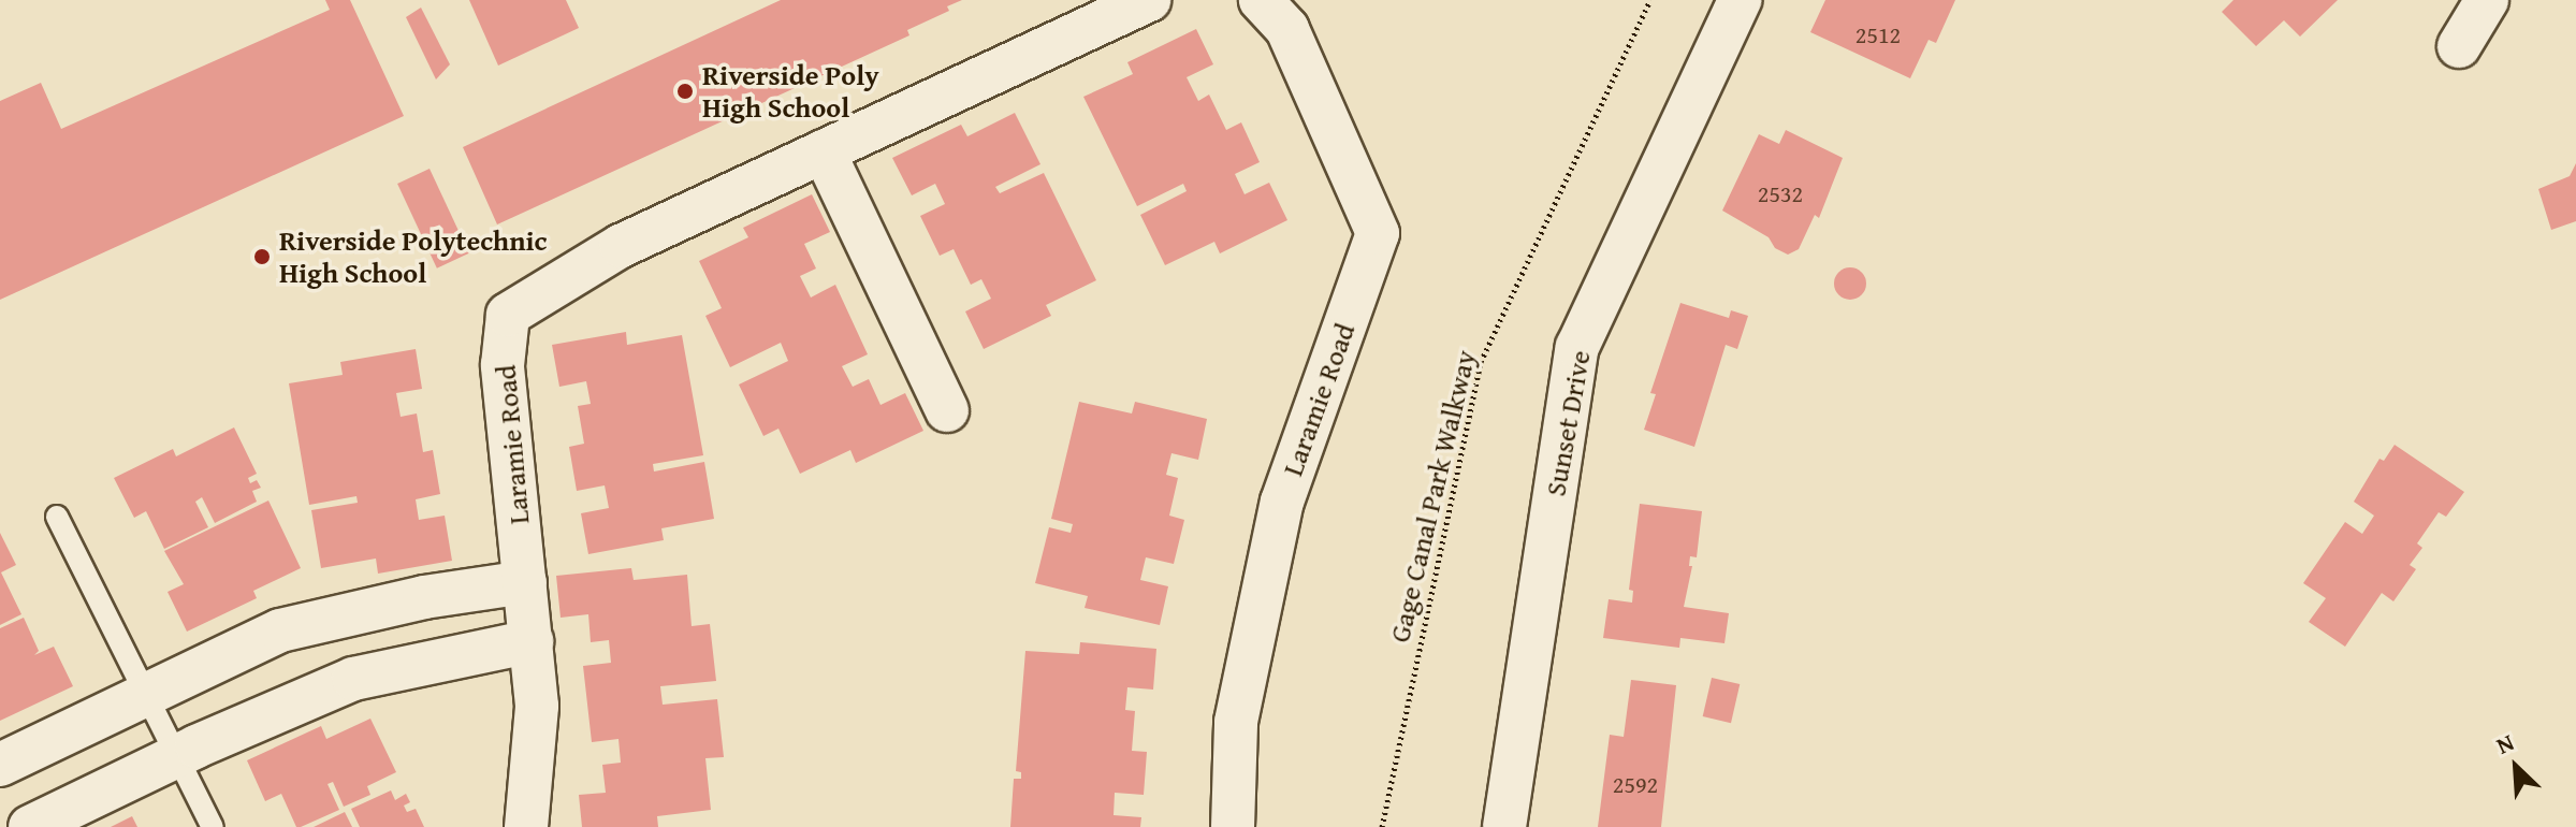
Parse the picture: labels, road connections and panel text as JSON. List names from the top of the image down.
{
  "streets": {
    "street": ["Laramie Road", "Sunset Drive"],
    "path": ["Gage Canal Park Walkway"]
  },
  "places": ["Riverside Poly High School", "Riverside Polytechnic High School"],
  "house_numbers": ["2512", "2532", "2592"],
  "north": "top left"
}
